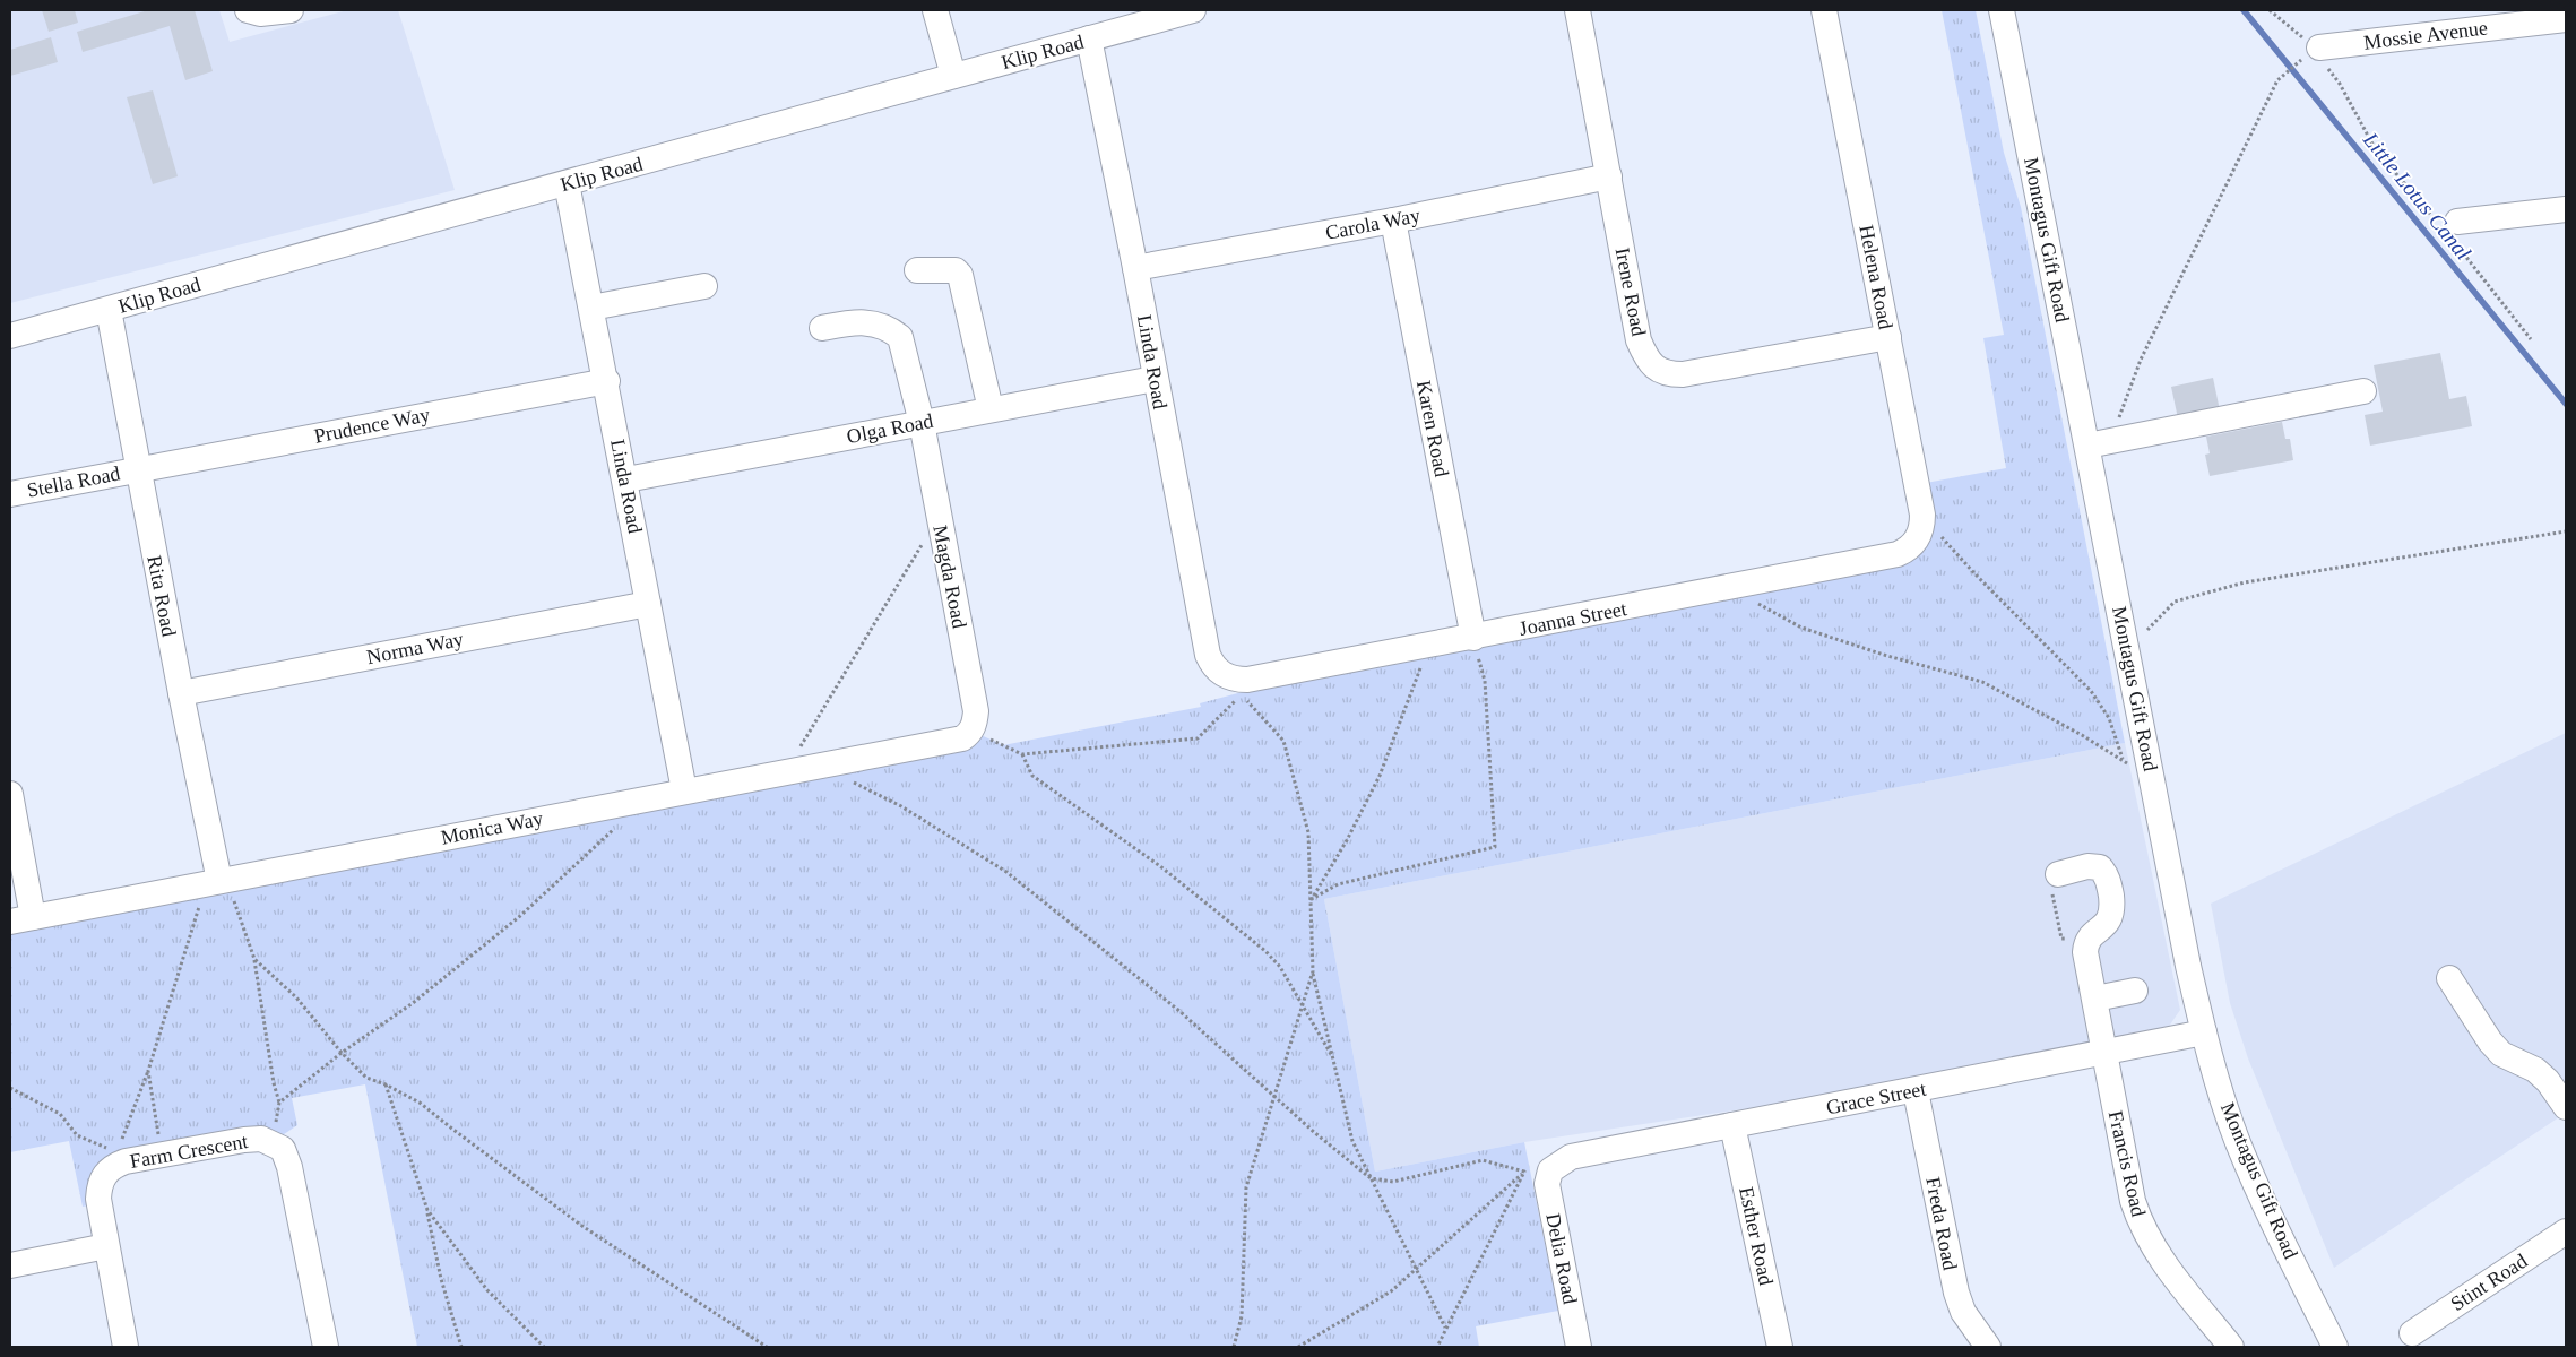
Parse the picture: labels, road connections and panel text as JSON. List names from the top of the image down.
{
  "streets": {
    "street": [
      "Mossie Avenue",
      "Klip Road",
      "Carola Way",
      "Montagus Gift Road",
      "Helena Road",
      "Irene Road",
      "Linda Road",
      "Prudence Way",
      "Olga Road",
      "Karen Road",
      "Stella Road",
      "Magda Road",
      "Rita Road",
      "Joanna Street",
      "Norma Way",
      "Monica Way",
      "Grace Street",
      "Farm Crescent",
      "Francis Road",
      "Freda Road",
      "Esther Road",
      "Delia Road",
      "Stint Road"
    ]
  },
  "crossings": [
    ["Klip Road", "Linda Road"],
    ["Klip Road", "Rita Road"],
    ["Carola Way", "Irene Road"],
    ["Carola Way", "Linda Road"],
    ["Carola Way", "Karen Road"],
    ["Montagus Gift Road", "Grace Street"],
    ["Helena Road", "Irene Road"],
    ["Helena Road", "Joanna Street"],
    ["Linda Road", "Prudence Way"],
    ["Linda Road", "Olga Road"],
    ["Linda Road", "Joanna Street"],
    ["Linda Road", "Norma Way"],
    ["Linda Road", "Monica Way"],
    ["Prudence Way", "Stella Road"],
    ["Prudence Way", "Rita Road"],
    ["Olga Road", "Magda Road"],
    ["Karen Road", "Joanna Street"],
    ["Stella Road", "Rita Road"],
    ["Magda Road", "Monica Way"],
    ["Rita Road", "Norma Way"],
    ["Rita Road", "Monica Way"],
    ["Grace Street", "Francis Road"],
    ["Grace Street", "Freda Road"],
    ["Grace Street", "Esther Road"],
    ["Grace Street", "Delia Road"]
  ],
  "water": ["Little Lotus Canal"]
}
